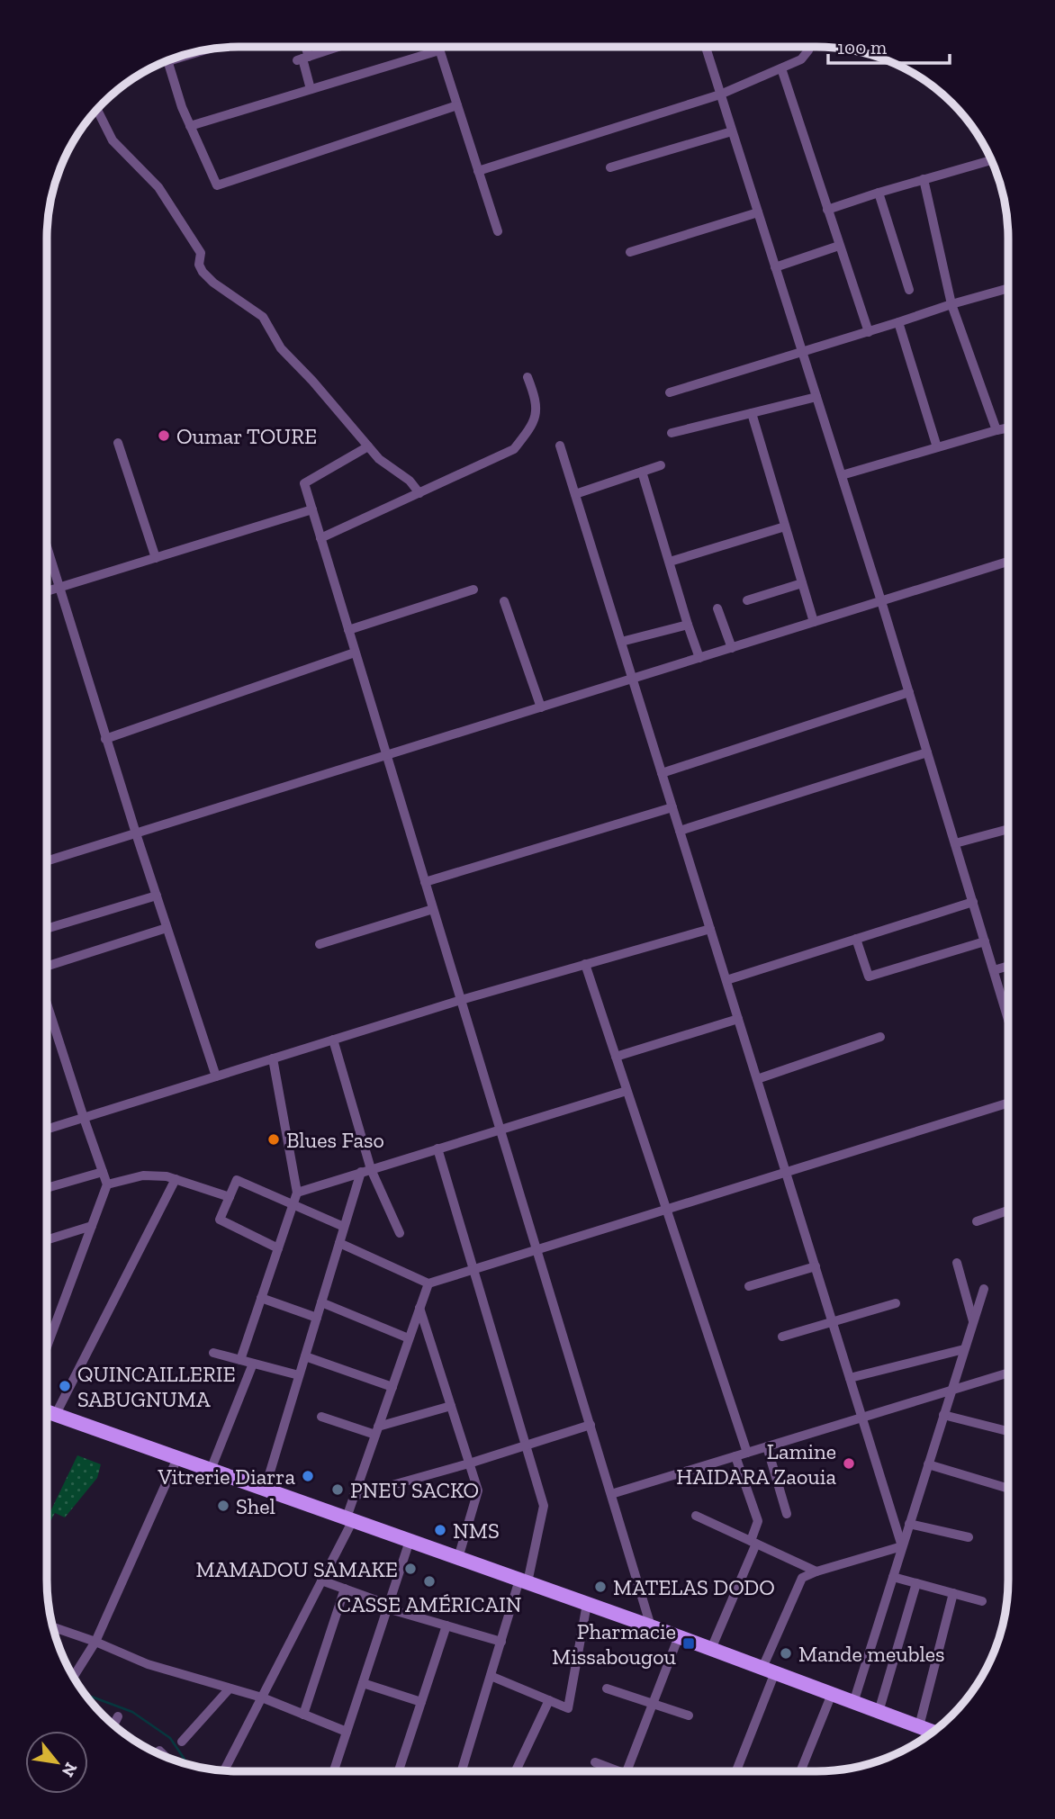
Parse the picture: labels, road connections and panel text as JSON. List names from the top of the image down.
{
  "places": {
    "other": [
      "Oumar TOURE",
      "Blues Faso",
      "QUINCAILLERIE SABUGNUMA",
      "Lamine HAIDARA Zaouia",
      "Vitrerie Diarra",
      "PNEU SACKO",
      "Shel",
      "NMS",
      "MAMADOU SAMAKE",
      "CASSE AMÉRICAIN",
      "MATELAS DODO",
      "Mande meubles"
    ],
    "transit": ["Pharmacie Missabougou"]
  },
  "scale_bar": "100 m",
  "north": "bottom right"
}
